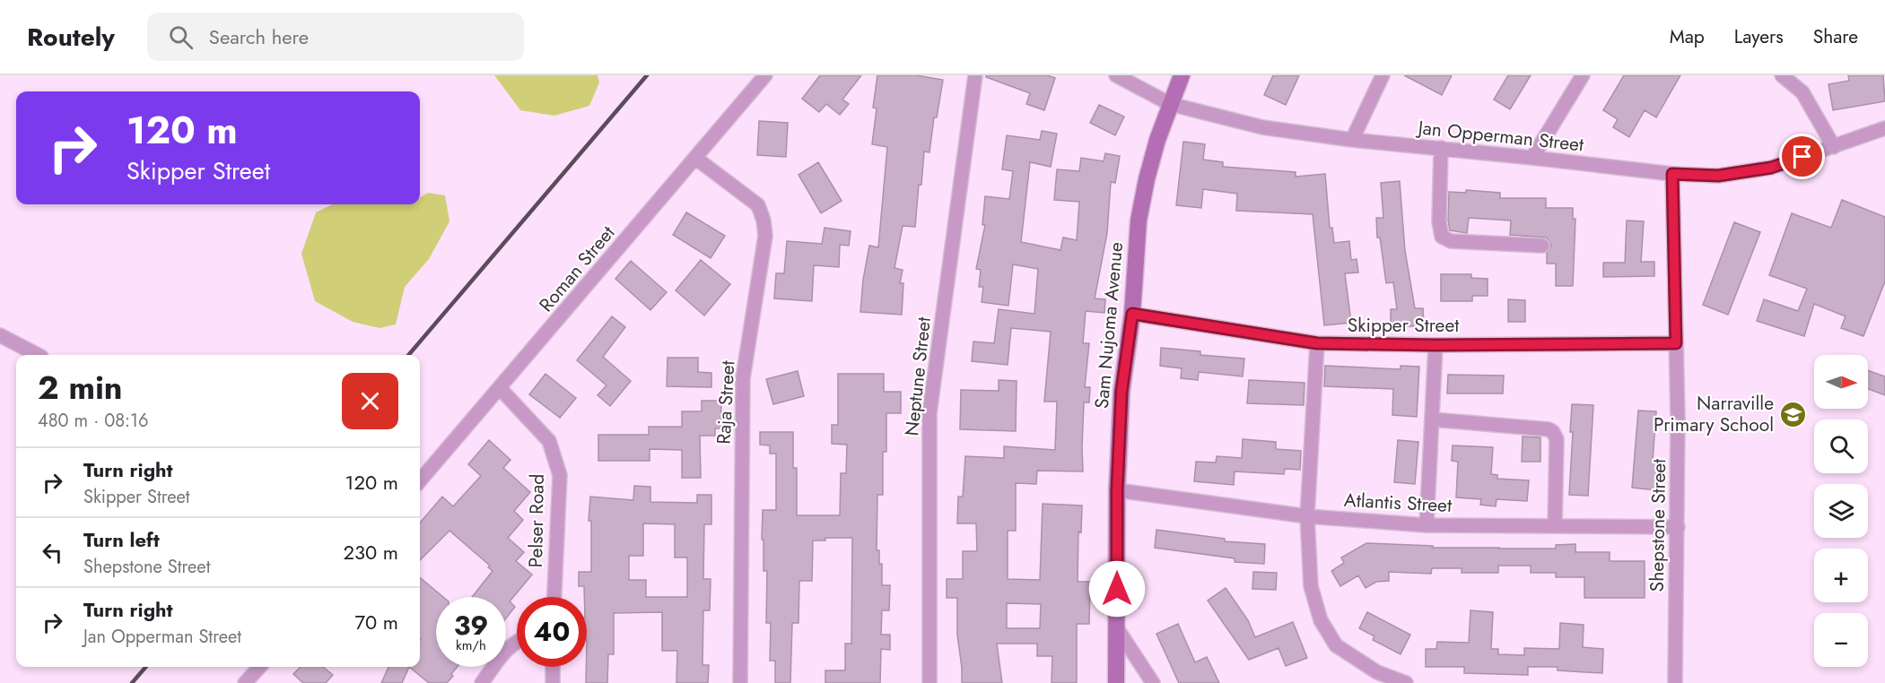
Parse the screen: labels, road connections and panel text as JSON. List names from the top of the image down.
{
  "streets": {
    "street": [
      "Jan Opperman Street",
      "Roman Street",
      "Sam Nujoma Avenue",
      "Skipper Street",
      "Neptune Street",
      "Raja Street",
      "Atlantis Street",
      "Pelser Road",
      "Shepstone Street"
    ]
  },
  "crossings": [
    ["Jan Opperman Street", "Sam Nujoma Avenue"],
    ["Jan Opperman Street", "Shepstone Street"],
    ["Roman Street", "Raja Street"],
    ["Roman Street", "Pelser Road"],
    ["Sam Nujoma Avenue", "Skipper Street"],
    ["Sam Nujoma Avenue", "Atlantis Street"],
    ["Skipper Street", "Shepstone Street"],
    ["Atlantis Street", "Shepstone Street"]
  ],
  "places": {
    "school or university": ["Narraville Primary School"]
  },
  "north": "right",
  "page": {
    "header": "Routely",
    "search": "Search here",
    "nav": ["Map", "Layers", "Share"],
    "turn": ["120 m", "Skipper Street"],
    "map_buttons": ["+", "−"],
    "heading": ["2 min", "480 m · 08:16"],
    "list": [
      {
        "name": "Turn right",
        "note": "Skipper Street",
        "value": "120 m"
      },
      {
        "name": "Turn left",
        "note": "Shepstone Street",
        "value": "230 m"
      },
      {
        "name": "Turn right",
        "note": "Jan Opperman Street",
        "value": "70 m"
      }
    ],
    "speed": "39 km/h",
    "limit": "40"
  }
}
